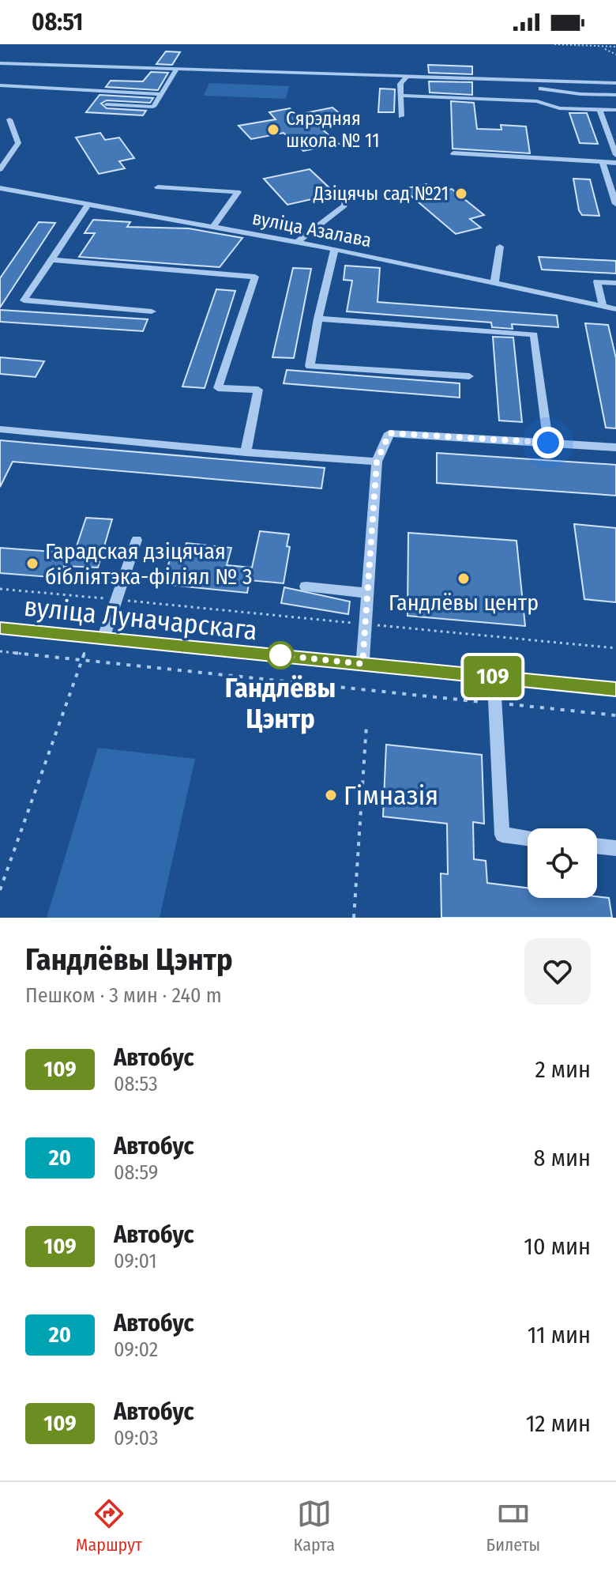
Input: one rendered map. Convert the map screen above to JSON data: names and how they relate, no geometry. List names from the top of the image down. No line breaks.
{"streets":{"street":["вуліца Азалава","вуліца Луначарскага"]},"places":["Сярэдняя школа № 11","Дзіцячы сад №21","Гарадская дзіцячая бібліятэка-філіял № 3","Гандлёвы центр","Гандлёвы Цэнтр","Гімназія"],"lines":["bus line 109"],"page":{"status":"08:51","on_map":"109","heading":["Гандлёвы Цэнтр","Пешком · 3 мин · 240 m"],"list":[{"mark":"109","name":"Автобус","note":"08:53","value":"2 мин"},{"mark":"20","name":"Автобус","note":"08:59","value":"8 мин"},{"mark":"109","name":"Автобус","note":"09:01","value":"10 мин"},{"mark":"20","name":"Автобус","note":"09:02","value":"11 мин"},{"mark":"109","name":"Автобус","note":"09:03","value":"12 мин"}],"tabs":["Маршрут","Карта","Билеты"]}}
